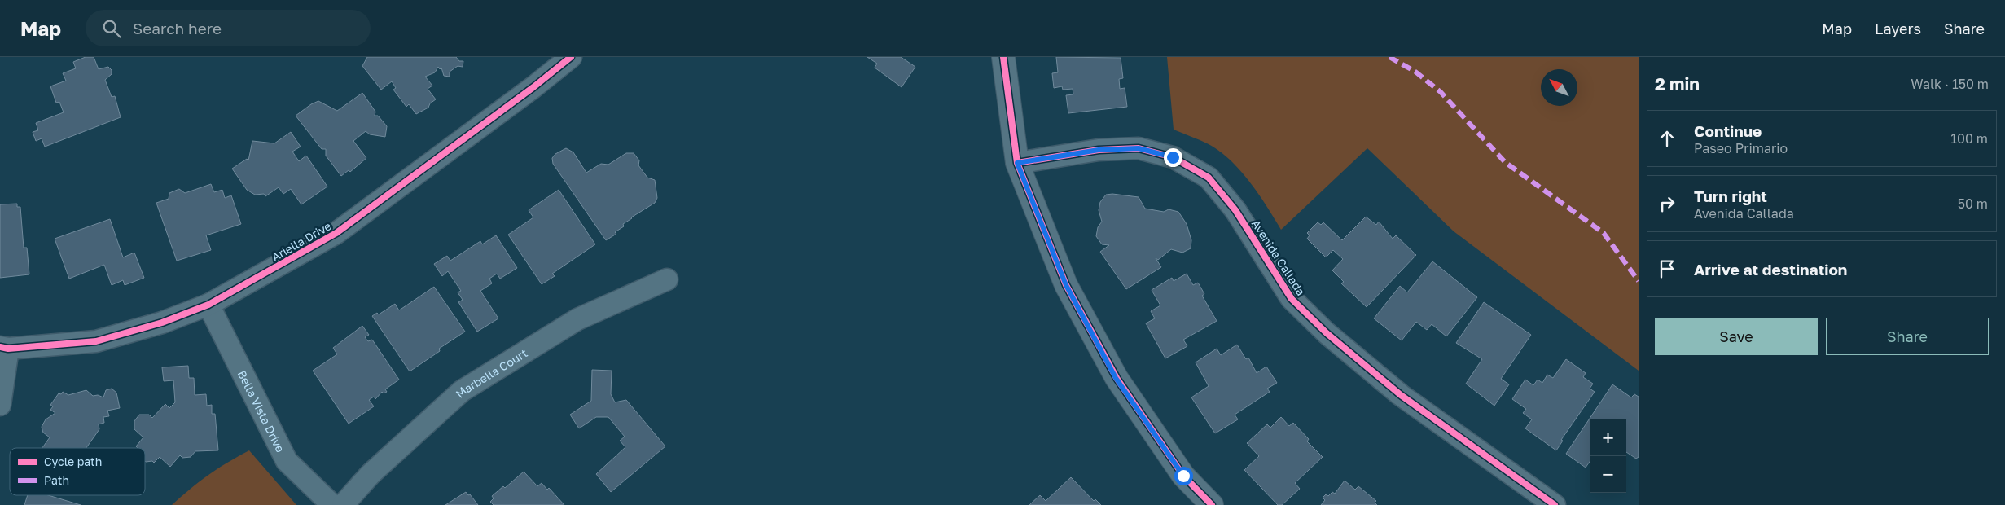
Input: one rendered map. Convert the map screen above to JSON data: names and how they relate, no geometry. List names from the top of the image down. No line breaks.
{"streets":{"street":["Ariella Drive","Avenida Callada","Marbella Court","Bella Vista Drive"]},"crossings":[["Ariella Drive","Bella Vista Drive"]],"legend":["Cycle path","Path"],"north":"top left","page":{"header":"Map","search":"Search here","nav":["Map","Layers","Share"],"heading":["2 min","Walk · 150 m"],"list":[["Continue","Paseo Primario","100 m"],["Turn right","Avenida Callada","50 m"],"Arrive at destination"],"buttons":["Save","Share"],"map_buttons":["+","−"]}}
